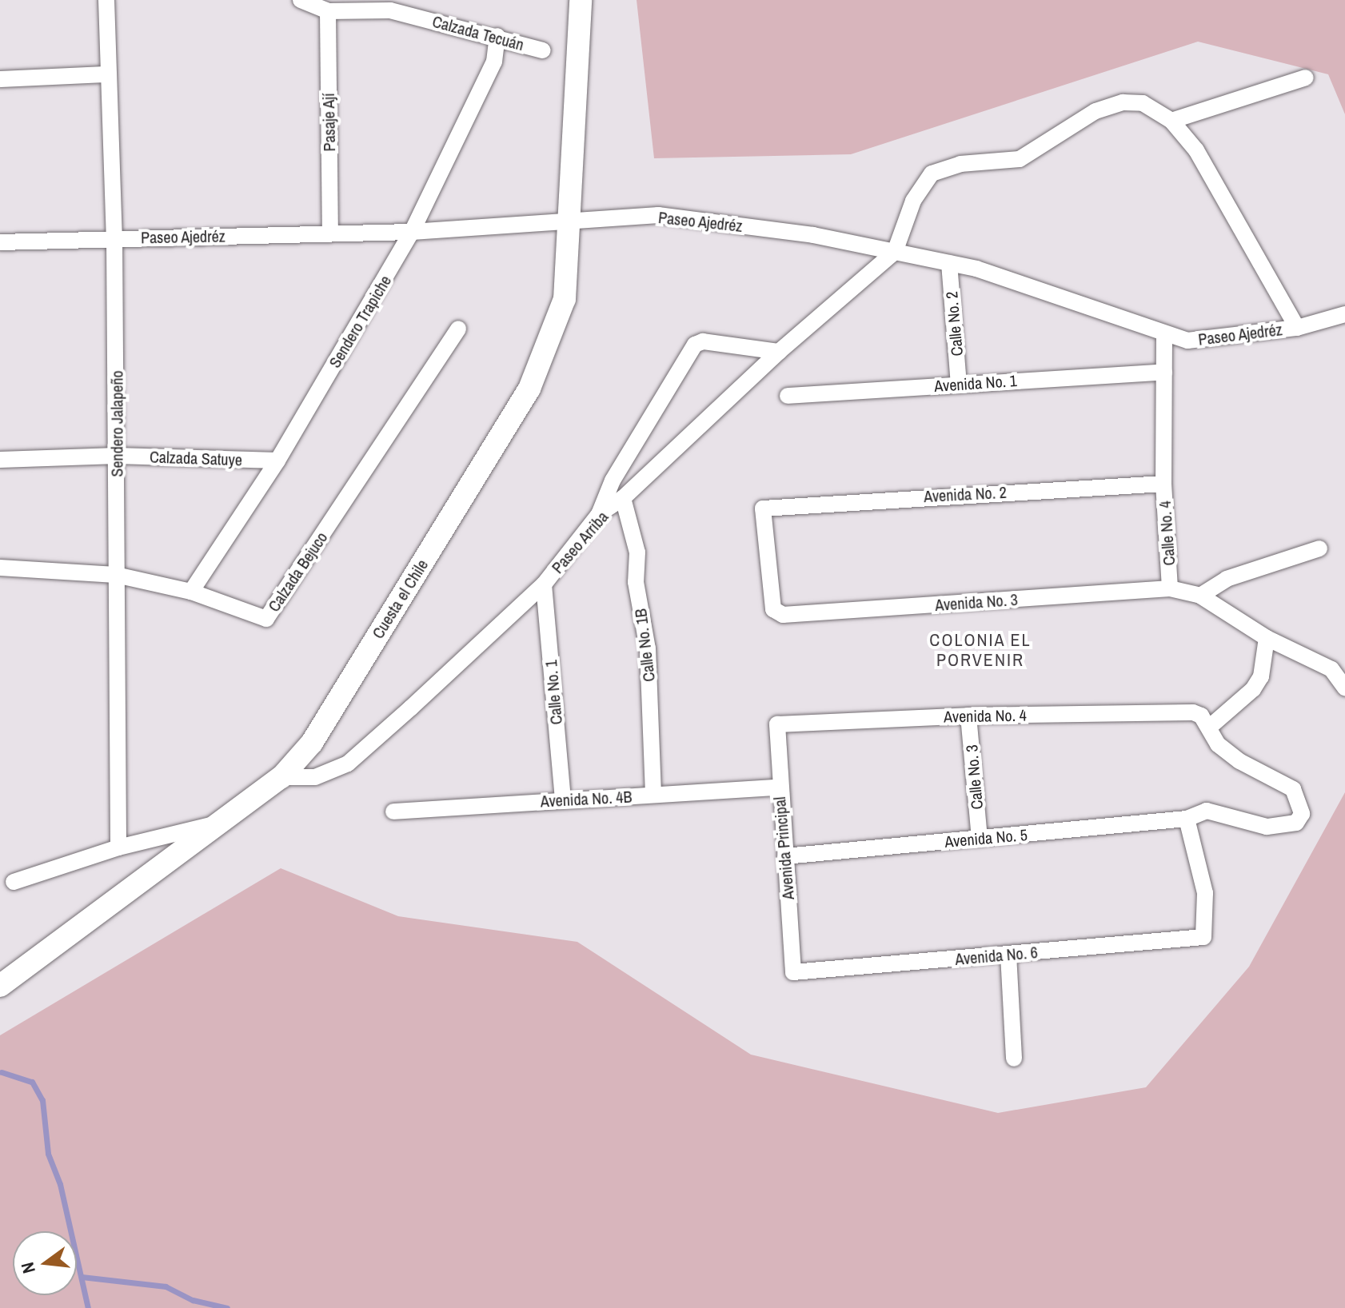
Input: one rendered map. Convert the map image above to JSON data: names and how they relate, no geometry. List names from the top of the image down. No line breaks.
{"streets":{"main road":["Cuesta el Chile"],"street":["Calzada Tecuán","Pasaje Ají","Paseo Ajedréz","Sendero Trapiche","Calle No. 2","Avenida No. 1","Sendero Jalapeño","Calzada Satuye","Avenida No. 2","Calle No. 4","Paseo Arriba","Calzada Bejuco","Avenida No. 3","Calle No. 1B","Calle No. 1","Avenida No. 4","Calle No. 3","Avenida No. 4B","Avenida No. 5","Avenida Principal","Avenida No. 6"]},"crossings":[["Calzada Tecuán","Pasaje Ají"],["Calzada Tecuán","Sendero Trapiche"],["Pasaje Ají","Paseo Ajedréz"],["Paseo Ajedréz","Sendero Trapiche"],["Paseo Ajedréz","Calle No. 2"],["Paseo Ajedréz","Sendero Jalapeño"],["Paseo Ajedréz","Calle No. 4"],["Paseo Ajedréz","Paseo Arriba"],["Paseo Ajedréz","Cuesta el Chile"],["Sendero Trapiche","Calzada Satuye"],["Sendero Trapiche","Calzada Bejuco"],["Calle No. 2","Avenida No. 1"],["Avenida No. 1","Calle No. 4"],["Sendero Jalapeño","Calzada Satuye"],["Sendero Jalapeño","Calzada Bejuco"],["Avenida No. 2","Calle No. 4"],["Avenida No. 2","Avenida No. 3"],["Calle No. 4","Avenida No. 3"],["Paseo Arriba","Cuesta el Chile"],["Paseo Arriba","Calle No. 1B"],["Paseo Arriba","Calle No. 1"],["Calle No. 1B","Avenida No. 4B"],["Calle No. 1","Avenida No. 4B"],["Avenida No. 4","Calle No. 3"],["Avenida No. 4","Avenida Principal"],["Calle No. 3","Avenida No. 5"],["Avenida No. 4B","Avenida Principal"],["Avenida No. 5","Avenida Principal"],["Avenida No. 5","Avenida No. 6"],["Avenida Principal","Avenida No. 6"]],"districts":["COLONIA EL PORVENIR"],"north":"left"}
